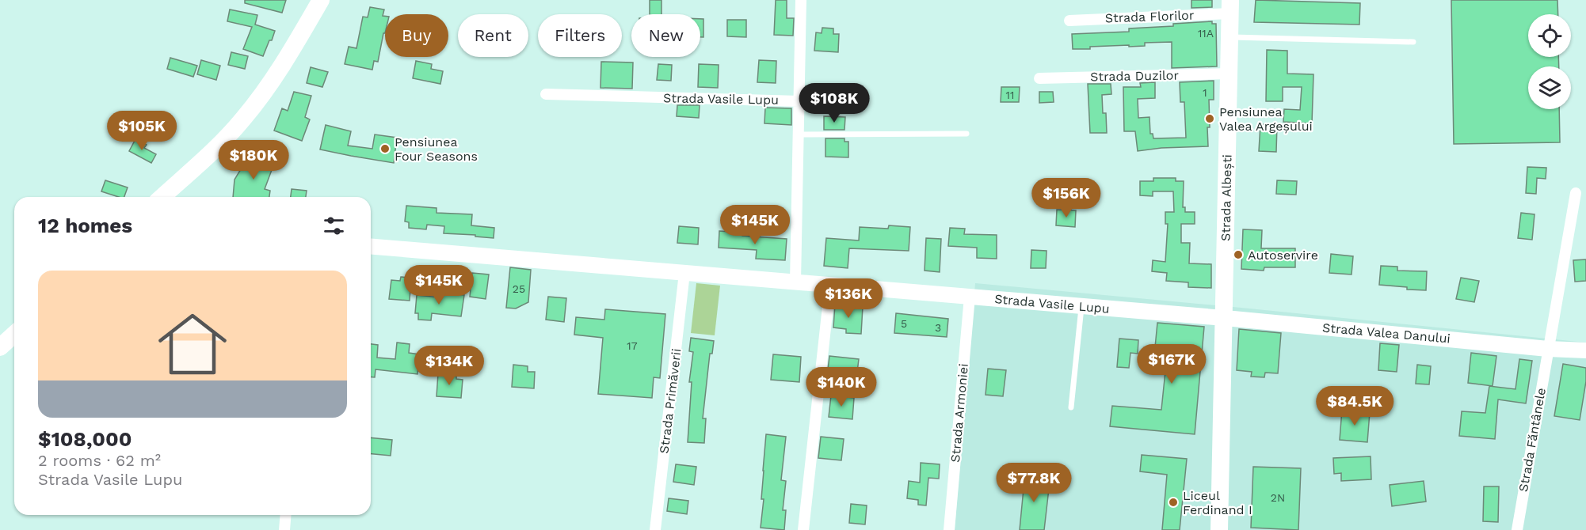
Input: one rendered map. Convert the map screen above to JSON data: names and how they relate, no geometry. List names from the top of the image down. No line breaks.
{"streets":{"main road":["Strada Vasile Lupu","Strada Albești","Strada Valea Danului"],"street":["Strada Florilor","Strada Duzilor","Strada Primăverii","Strada Armoniei","Strada Făntânele"]},"crossings":[["Strada Florilor","Strada Albești"],["Strada Duzilor","Strada Albești"],["Strada Vasile Lupu","Strada Albești"],["Strada Vasile Lupu","Strada Valea Danului"],["Strada Vasile Lupu","Strada Primăverii"],["Strada Vasile Lupu","Strada Armoniei"],["Strada Albești","Strada Valea Danului"],["Strada Valea Danului","Strada Făntânele"]],"places":["Pensiunea Valea Argeșului","Pensiunea Four Seasons","Autoservire","Liceul Ferdinand I"],"house_numbers":["11A","1","11","25","5","3","17","2N"],"page":{"chip":["Buy","Rent","Filters","New"],"price":["$108K","$105K","$180K","$156K","$145K","$145K","$136K","$167K","$134K","$140K","$84.5K","$77.8K"],"heading":"12 homes","list":[{"name":"$108,000","note":"2 rooms · 62 m² · Strada Vasile Lupu"}]}}
